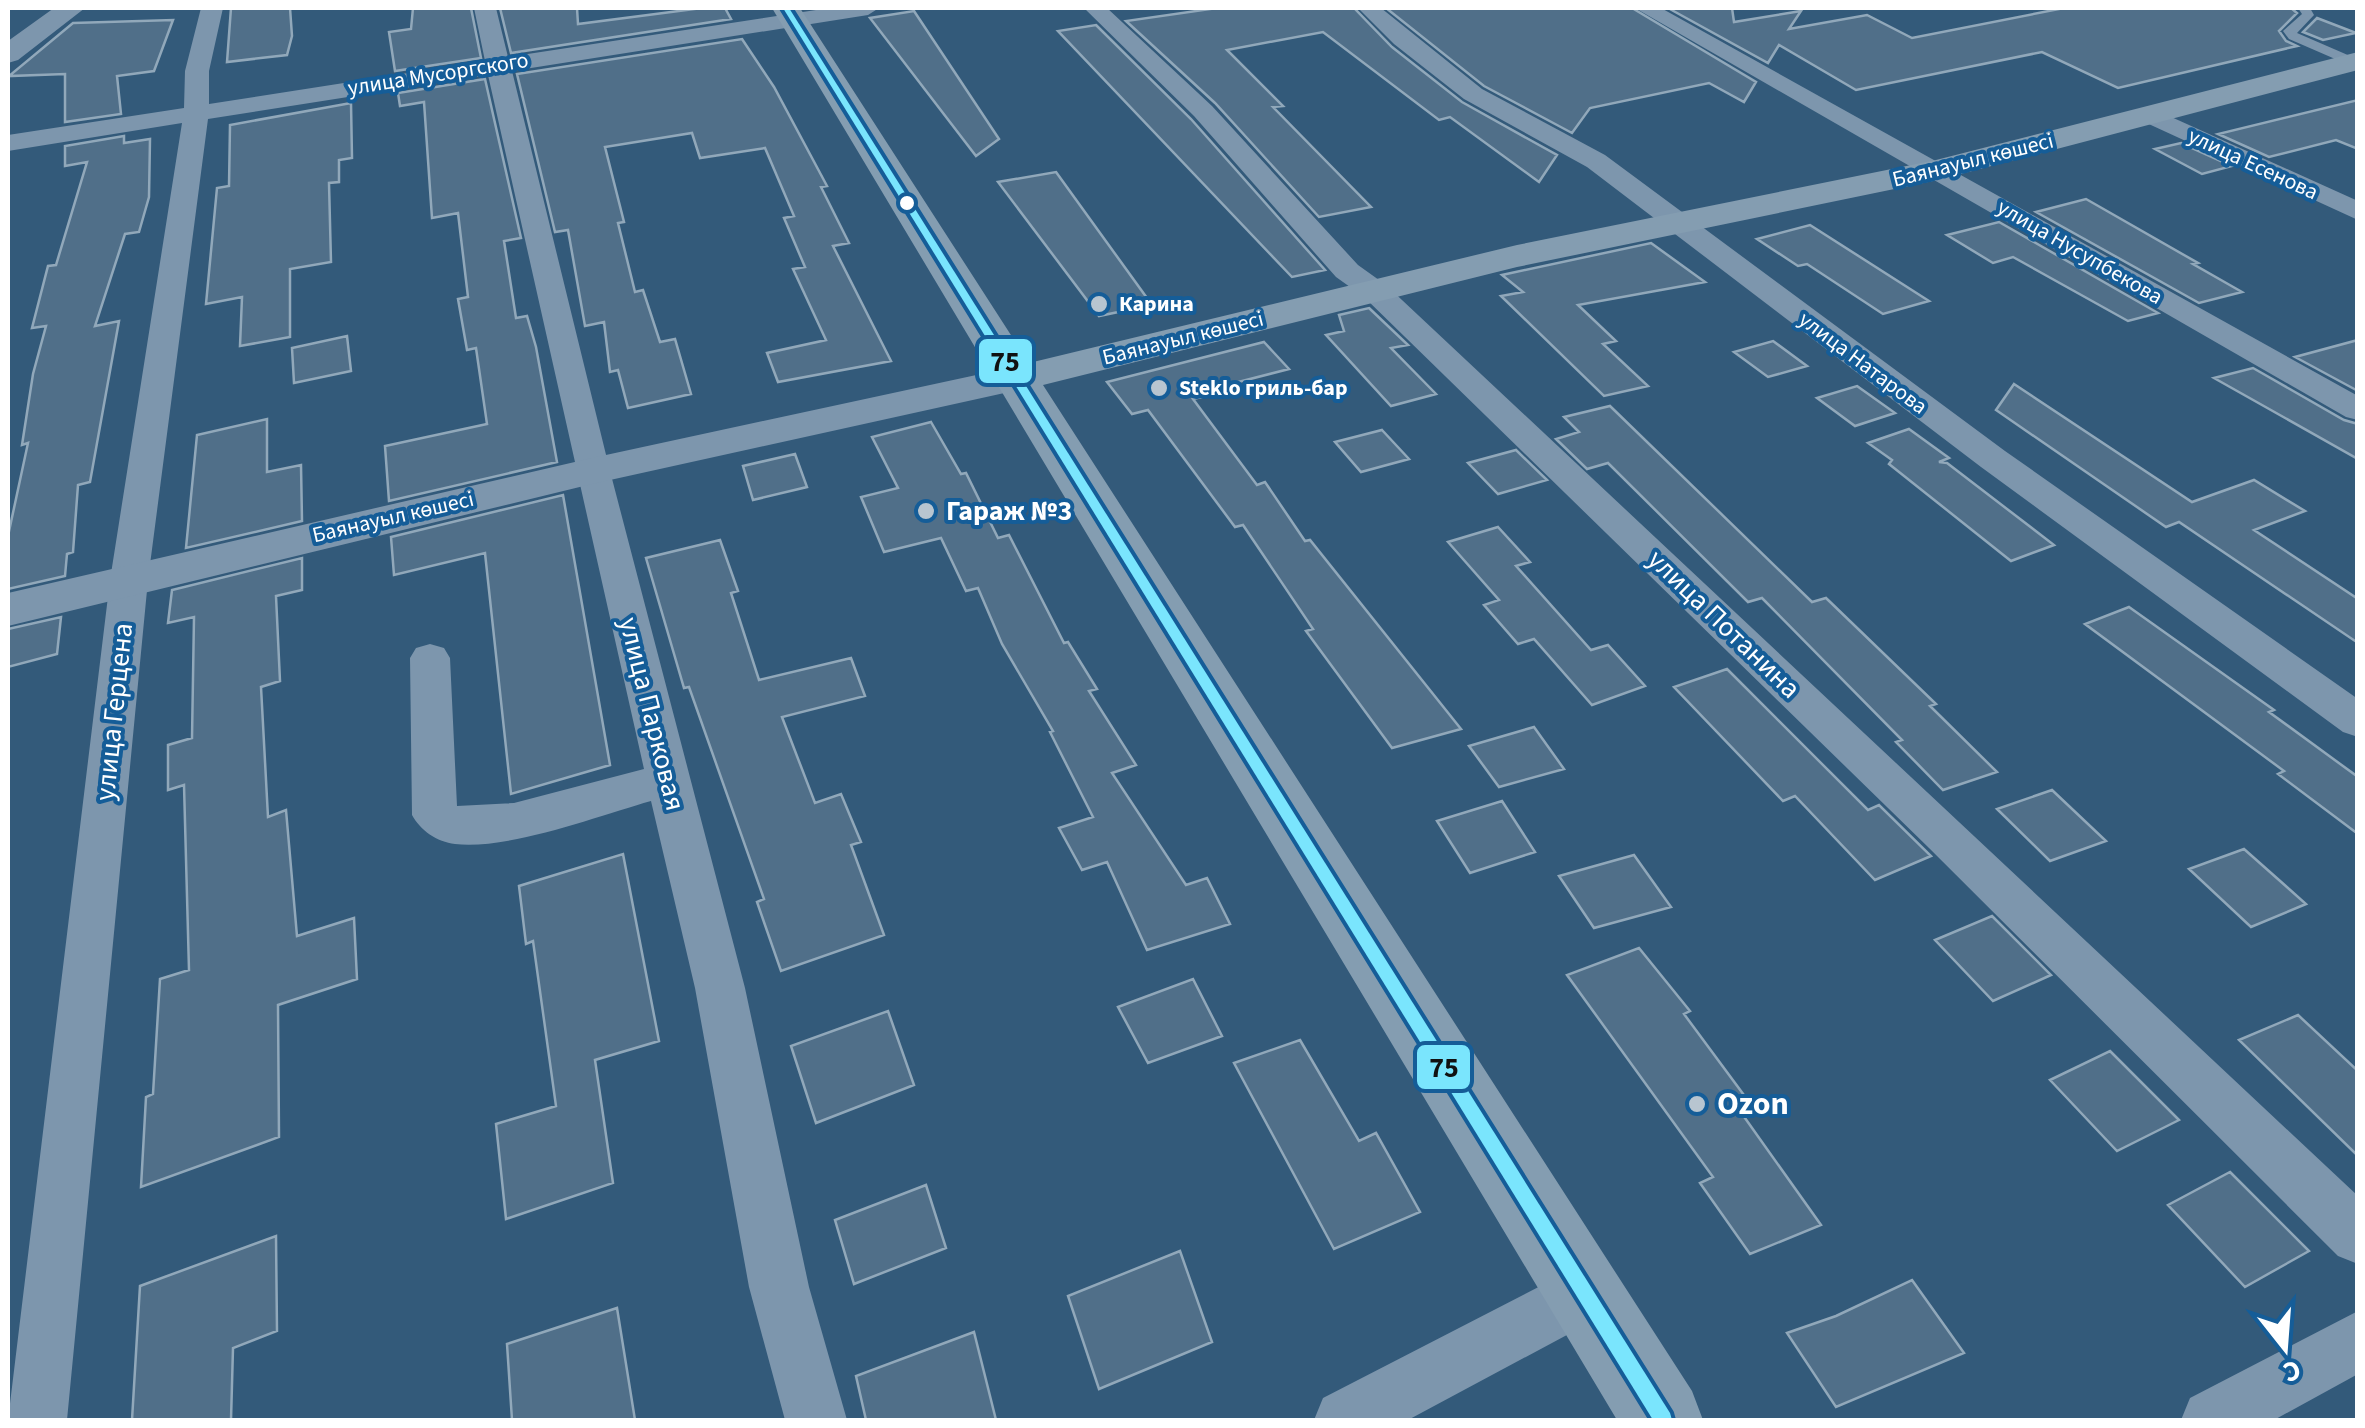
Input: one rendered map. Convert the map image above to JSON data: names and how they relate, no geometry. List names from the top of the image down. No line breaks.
{"streets":{"main road":["Баянауыл көшесі"],"street":["улица Мусоргского","улица Есенова","улица Нусупбекова","улица Натарова","улица Потанина","улица Герцена","улица Парковая"]},"crossings":[["улица Мусоргского","улица Герцена"],["улица Мусоргского","улица Парковая"],["Баянауыл көшесі","улица Есенова"],["Баянауыл көшесі","улица Нусупбекова"],["Баянауыл көшесі","улица Натарова"],["Баянауыл көшесі","улица Потанина"],["Баянауыл көшесі","улица Герцена"],["Баянауыл көшесі","улица Парковая"]],"places":["Карина","Steklo гриль-бар","Гараж №3","Ozon"],"lines":["transit line 75"],"north":"bottom"}
